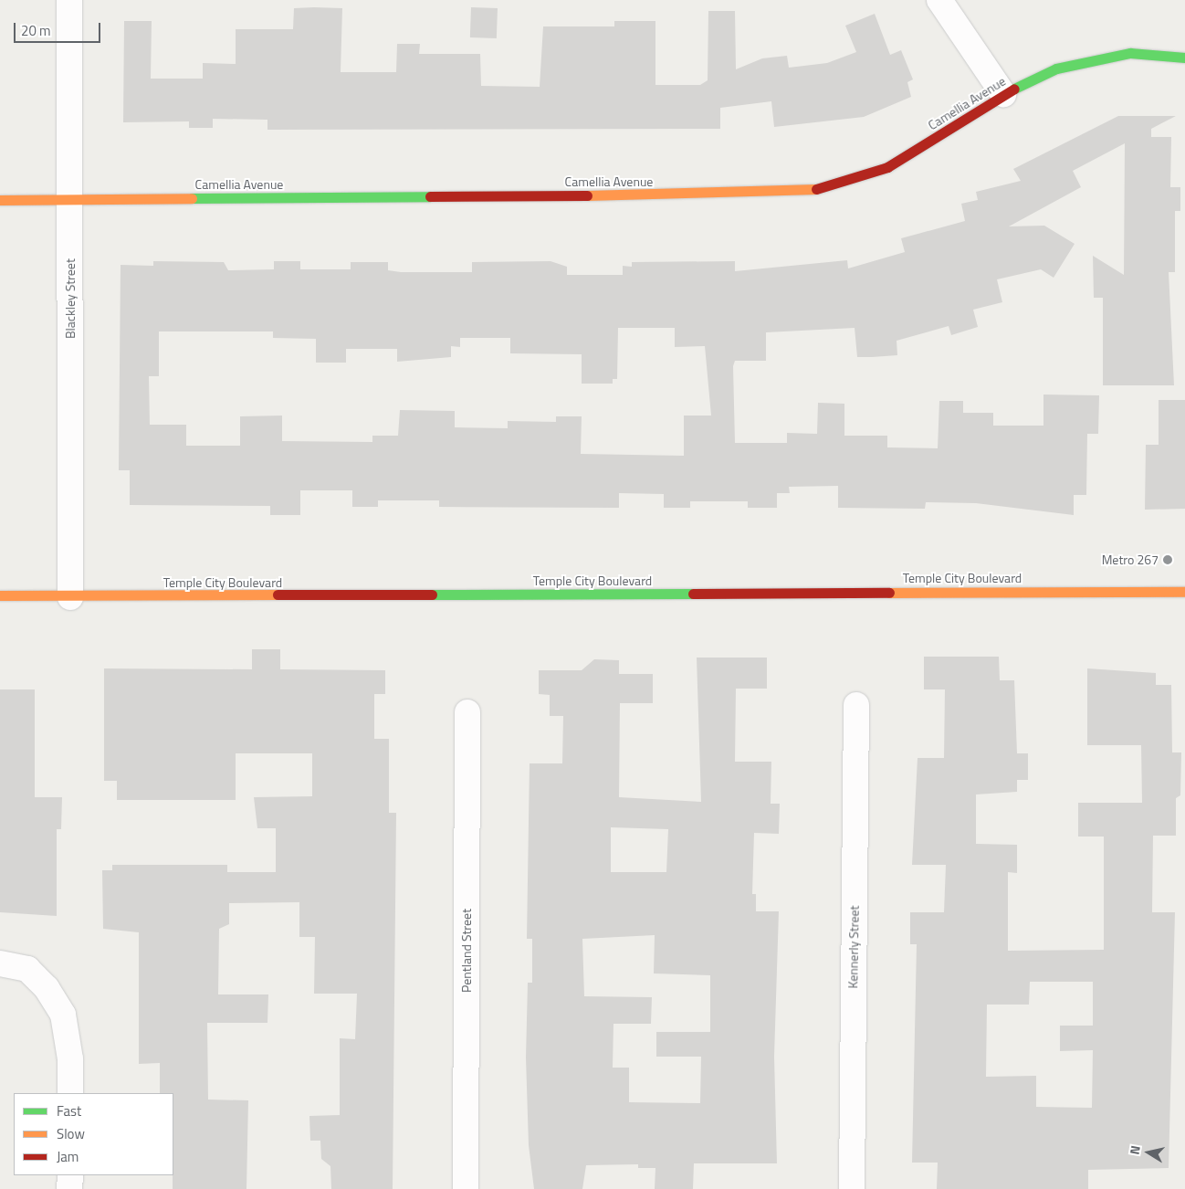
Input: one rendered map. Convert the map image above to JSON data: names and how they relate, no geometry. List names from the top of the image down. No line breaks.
{"streets":{"street":["Camellia Avenue","Blackley Street","Temple City Boulevard","Kennerly Street","Pentland Street"]},"crossings":[["Camellia Avenue","Blackley Street"],["Blackley Street","Temple City Boulevard"]],"places":["Metro 267"],"legend":["Fast","Slow","Jam"],"scale_bar":"20 m","north":"left"}
